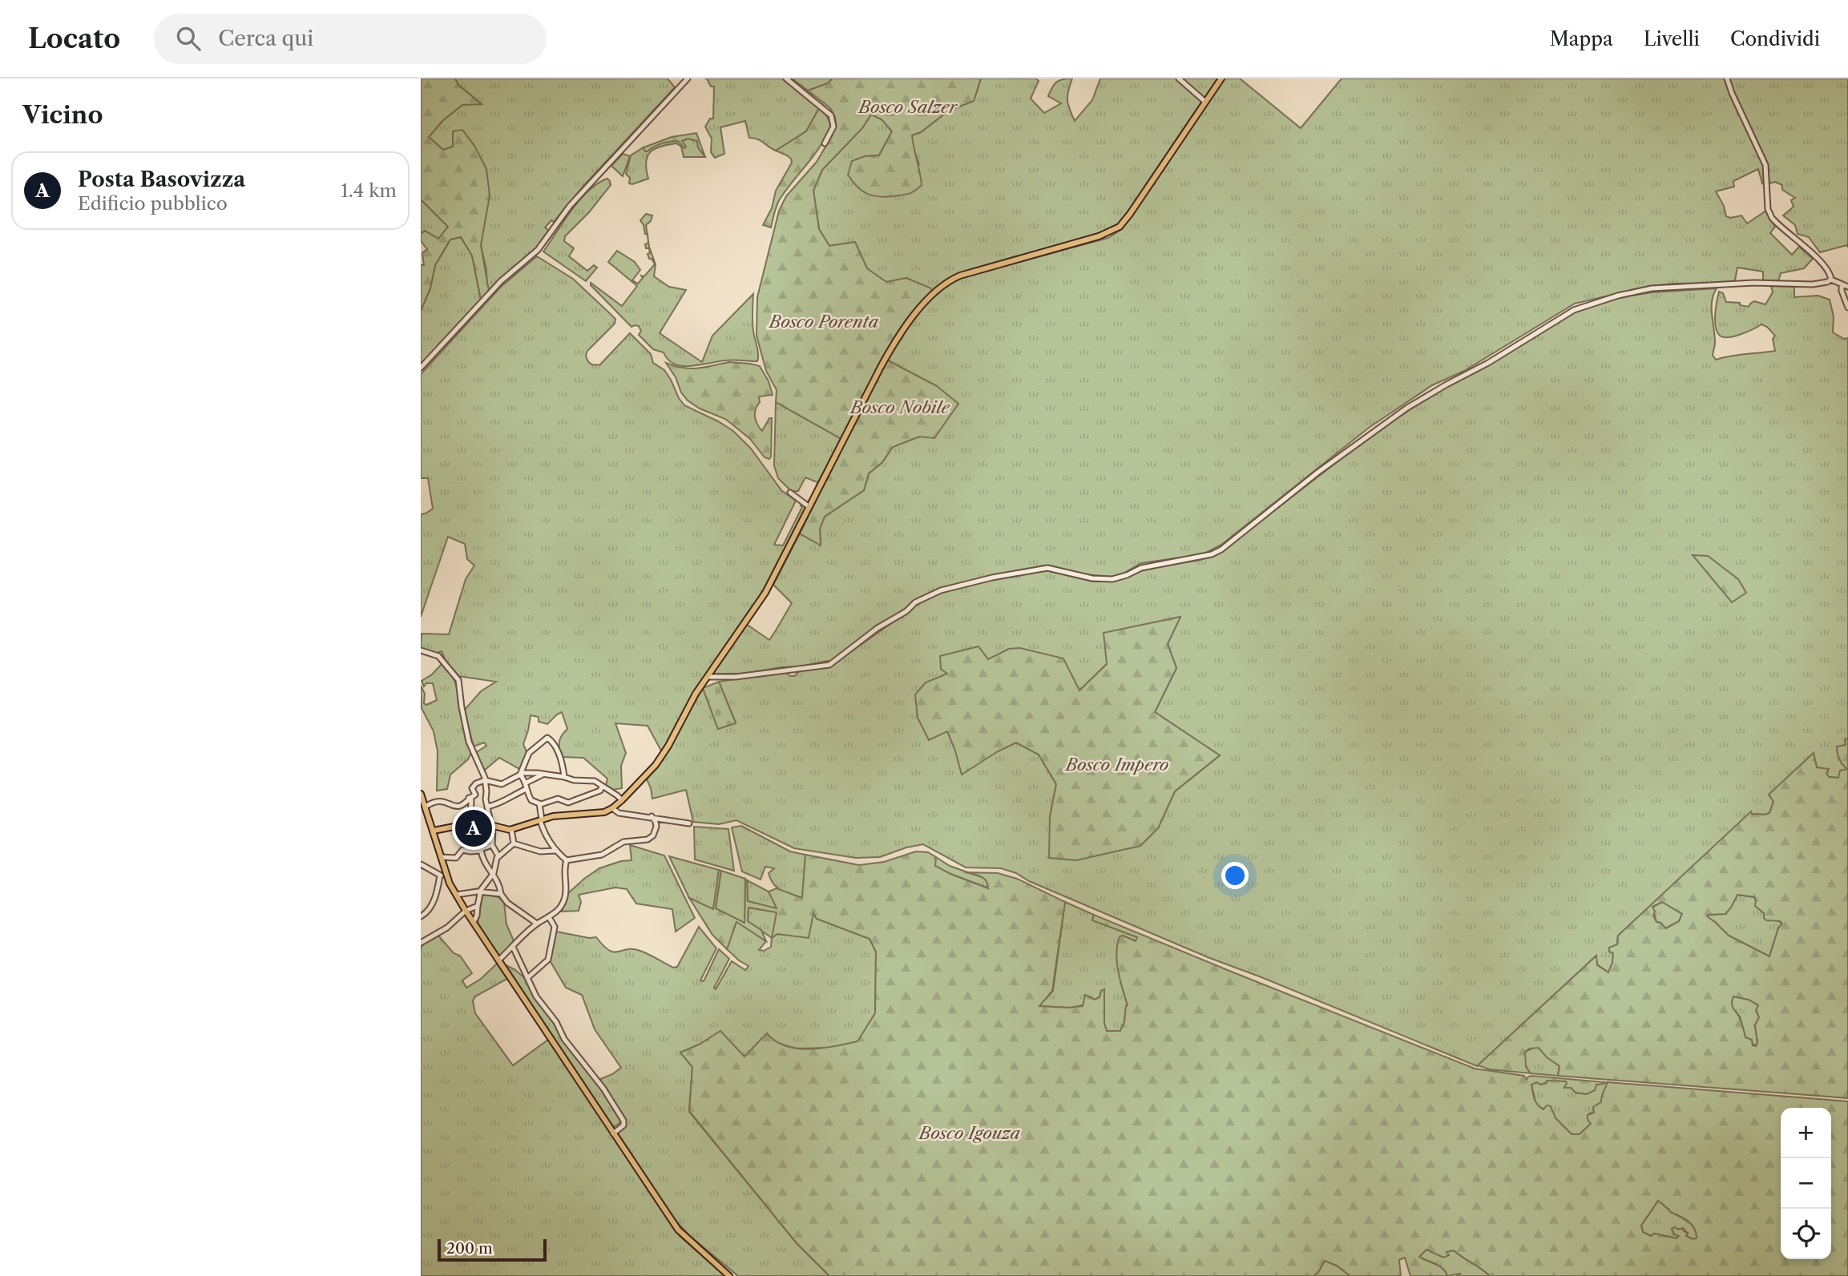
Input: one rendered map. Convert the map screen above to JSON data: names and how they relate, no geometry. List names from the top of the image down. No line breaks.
{"parks":["Bosco Salzer","Bosco Porenta","Bosco Nobile","Bosco Impero","Bosco Igouza"],"scale_bar":"200 m","page":{"header":"Locato","search":"Cerca qui","nav":["Mappa","Livelli","Condividi"],"heading":"Vicino","list":[{"mark":"A","name":"Posta Basovizza","note":"Edificio pubblico","value":"1.4 km"}],"pins":"A","map_buttons":["+","−"],"scale":"200 m"}}
